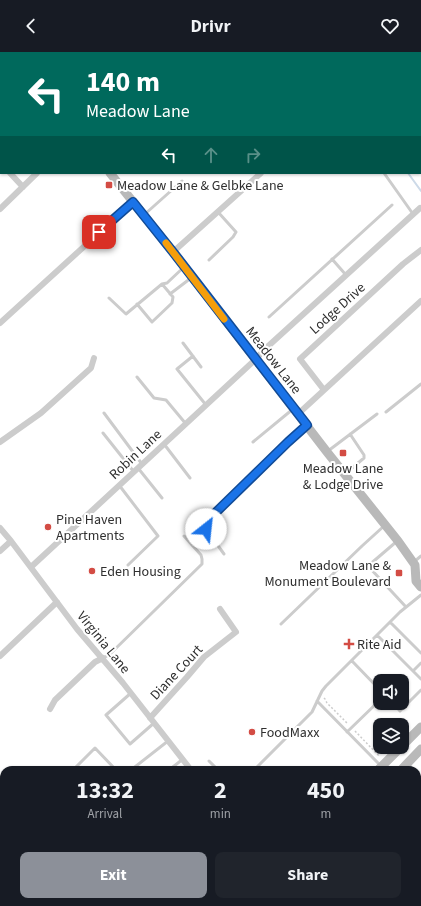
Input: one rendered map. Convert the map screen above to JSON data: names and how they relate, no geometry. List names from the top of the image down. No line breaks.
{"streets":{"street":["Lodge Drive","Meadow Lane","Robin Lane","Virginia Lane","Diane Court"]},"crossings":[["Meadow Lane","Robin Lane"],["Robin Lane","Virginia Lane"],["Virginia Lane","Diane Court"]],"places":{"transit":["Meadow Lane & Gelbke Lane","Meadow Lane & Lodge Drive","Meadow Lane & Monument Boulevard"],"other":["Pine Haven Apartments","Eden Housing","FoodMaxx"],"health":["Rite Aid"]},"page":{"header":"Drivr","turn":["140 m","Meadow Lane"],"eta":["13:32","Arrival","2","min","450","m"],"buttons":["Exit","Share"]}}
